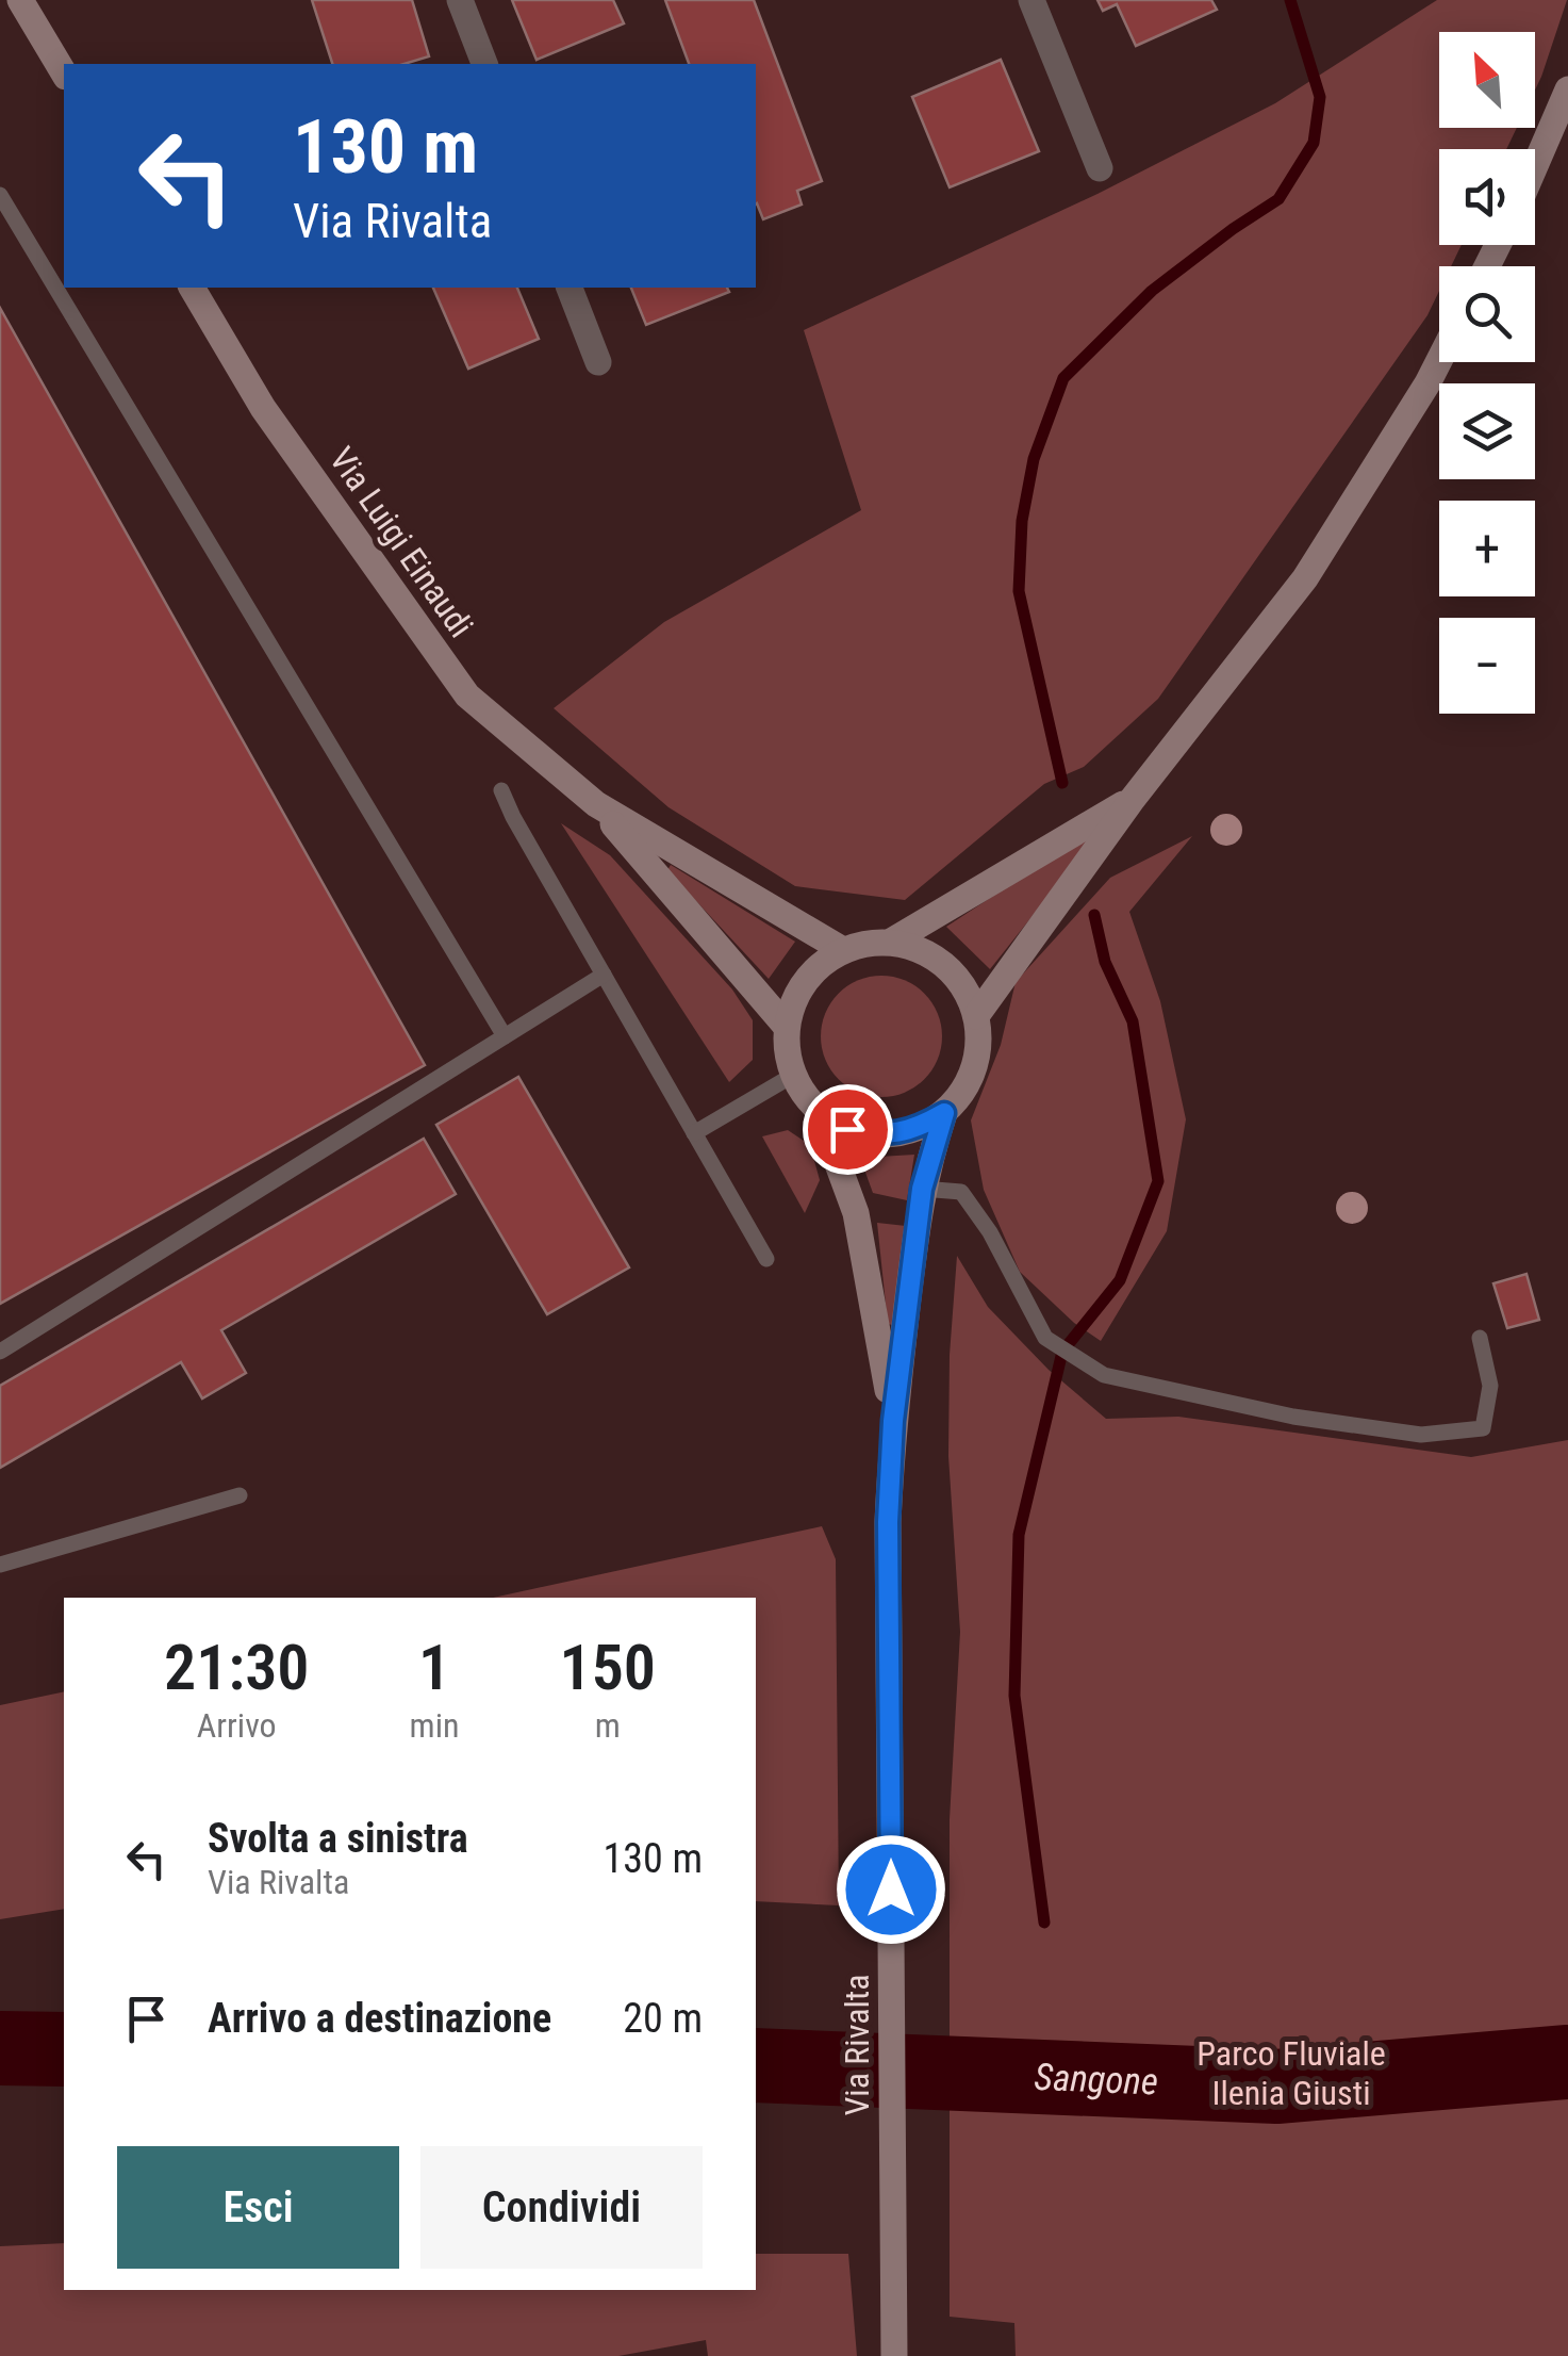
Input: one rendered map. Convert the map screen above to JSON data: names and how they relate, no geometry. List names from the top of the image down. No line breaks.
{"streets":{"main road":["Via Luigi Einaudi","Via Rivalta"]},"crossings":[["Via Luigi Einaudi","Via Rivalta"]],"water":["Sangone"],"parks":["Parco Fluviale Ilenia Giusti"],"north":"top left","page":{"map_buttons":["+","−"],"turn":["130 m","Via Rivalta"],"eta":["21:30","Arrivo","1","min","150","m"],"list":[{"name":"Svolta a sinistra","note":"Via Rivalta","value":"130 m"},{"name":"Arrivo a destinazione","value":"20 m"}],"buttons":["Esci","Condividi"]}}
